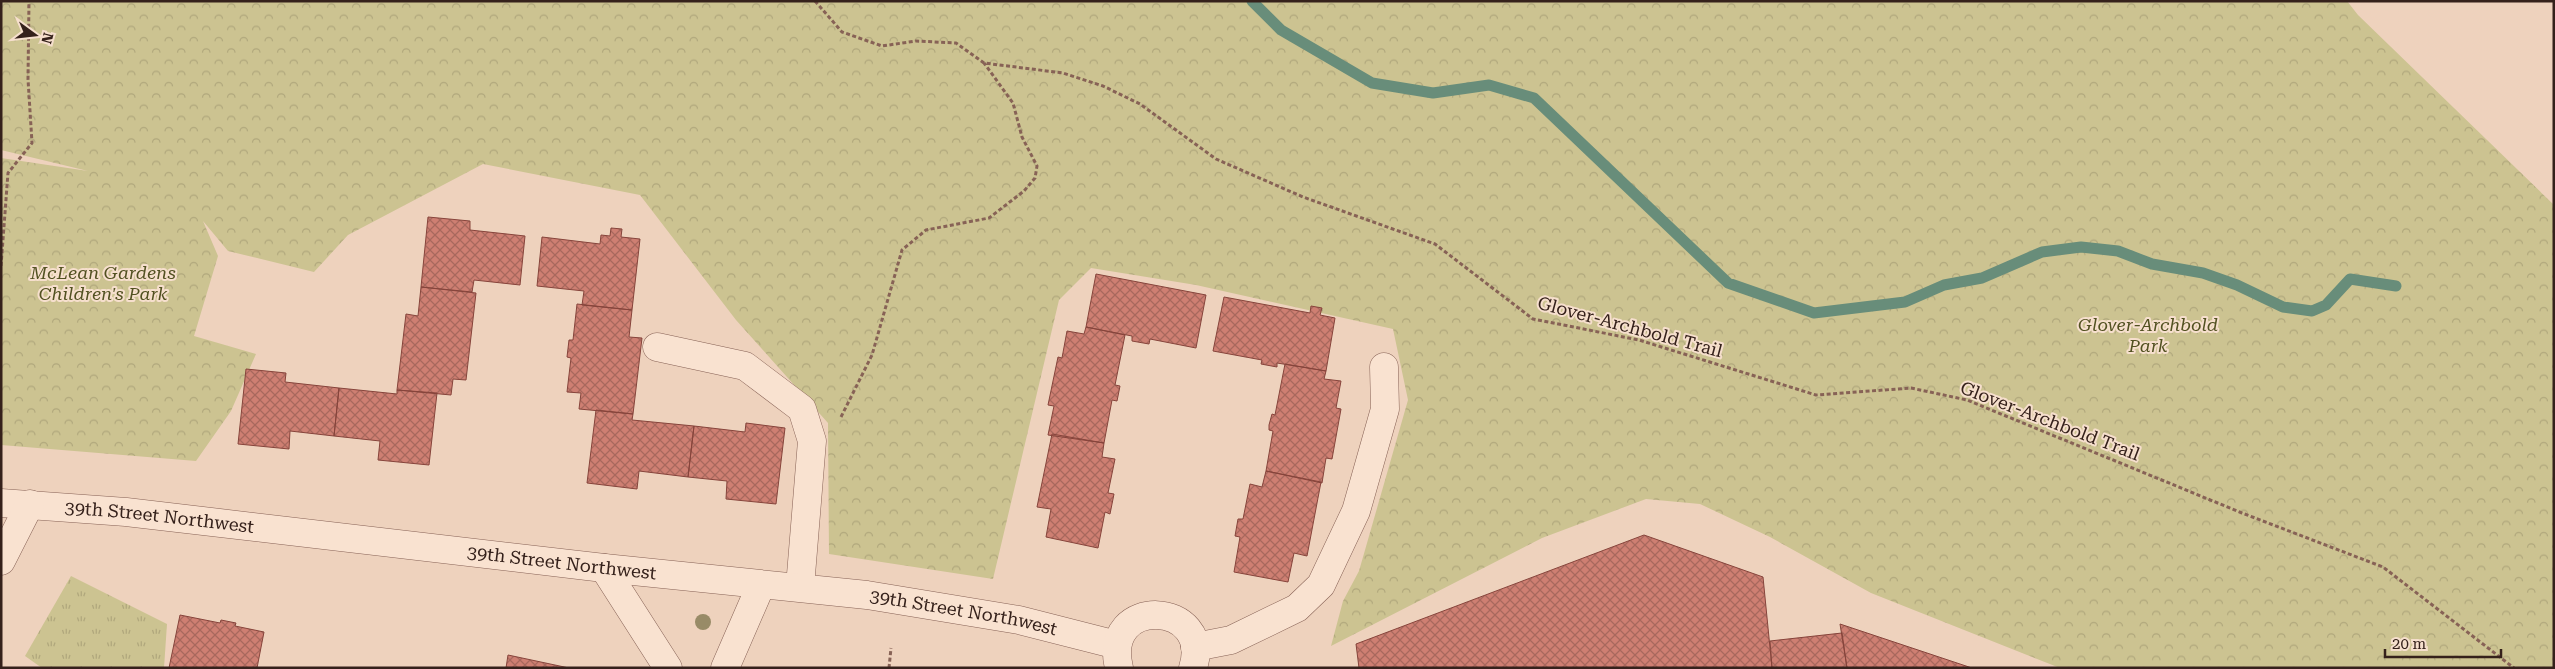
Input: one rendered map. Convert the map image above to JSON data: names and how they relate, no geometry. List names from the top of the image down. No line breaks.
{"streets":{"street":["39th Street Northwest"],"path":["Glover-Archbold Trail"]},"parks":["McLean Gardens Children's Park","Glover-Archbold Park"],"scale_bar":"20 m","north":"right"}
